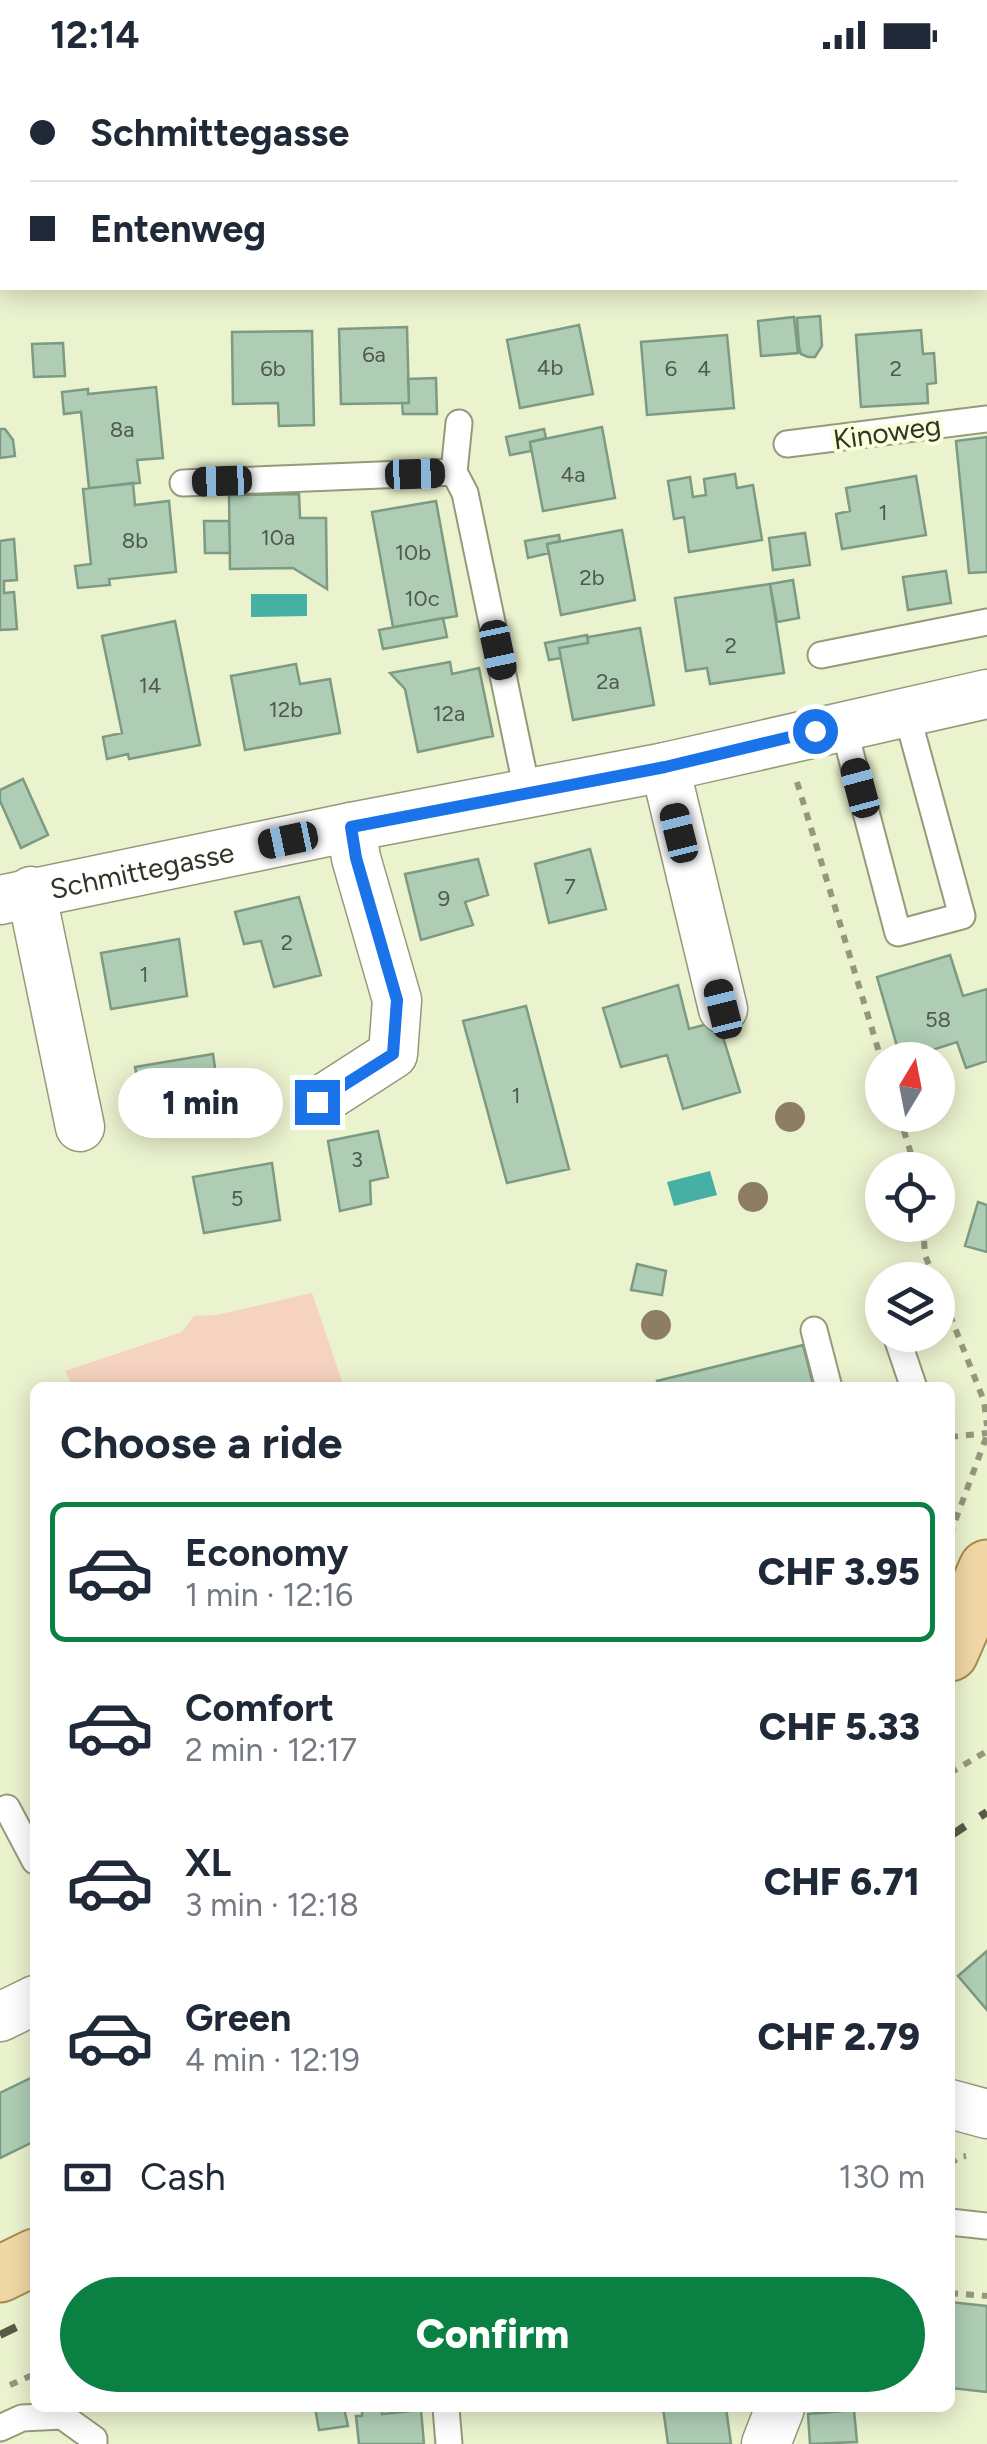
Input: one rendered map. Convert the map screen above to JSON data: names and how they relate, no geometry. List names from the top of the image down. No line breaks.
{"streets":{"street":["Schmittegasse"],"lane":["Kinoweg"]},"house_numbers":["6a","4b","6b","6","4","2","8a","4a","1","10a","8b","10b","2b","10c","2","2a","14","12b","12a","7","9","2","1","58","1","3","5"],"north":"top","page":{"status":"12:14","banner":["Schmittegasse","Entenweg"],"bubble":"1 min","heading":"Choose a ride","list":[{"name":"Economy","note":"1 min · 12:16","value":"CHF 3.95"},{"name":"Comfort","note":"2 min · 12:17","value":"CHF 5.33"},{"name":"XL","note":"3 min · 12:18","value":"CHF 6.71"},{"name":"Green","note":"4 min · 12:19","value":"CHF 2.79"}],"pay":["Cash","130 m"],"buttons":"Confirm"}}
